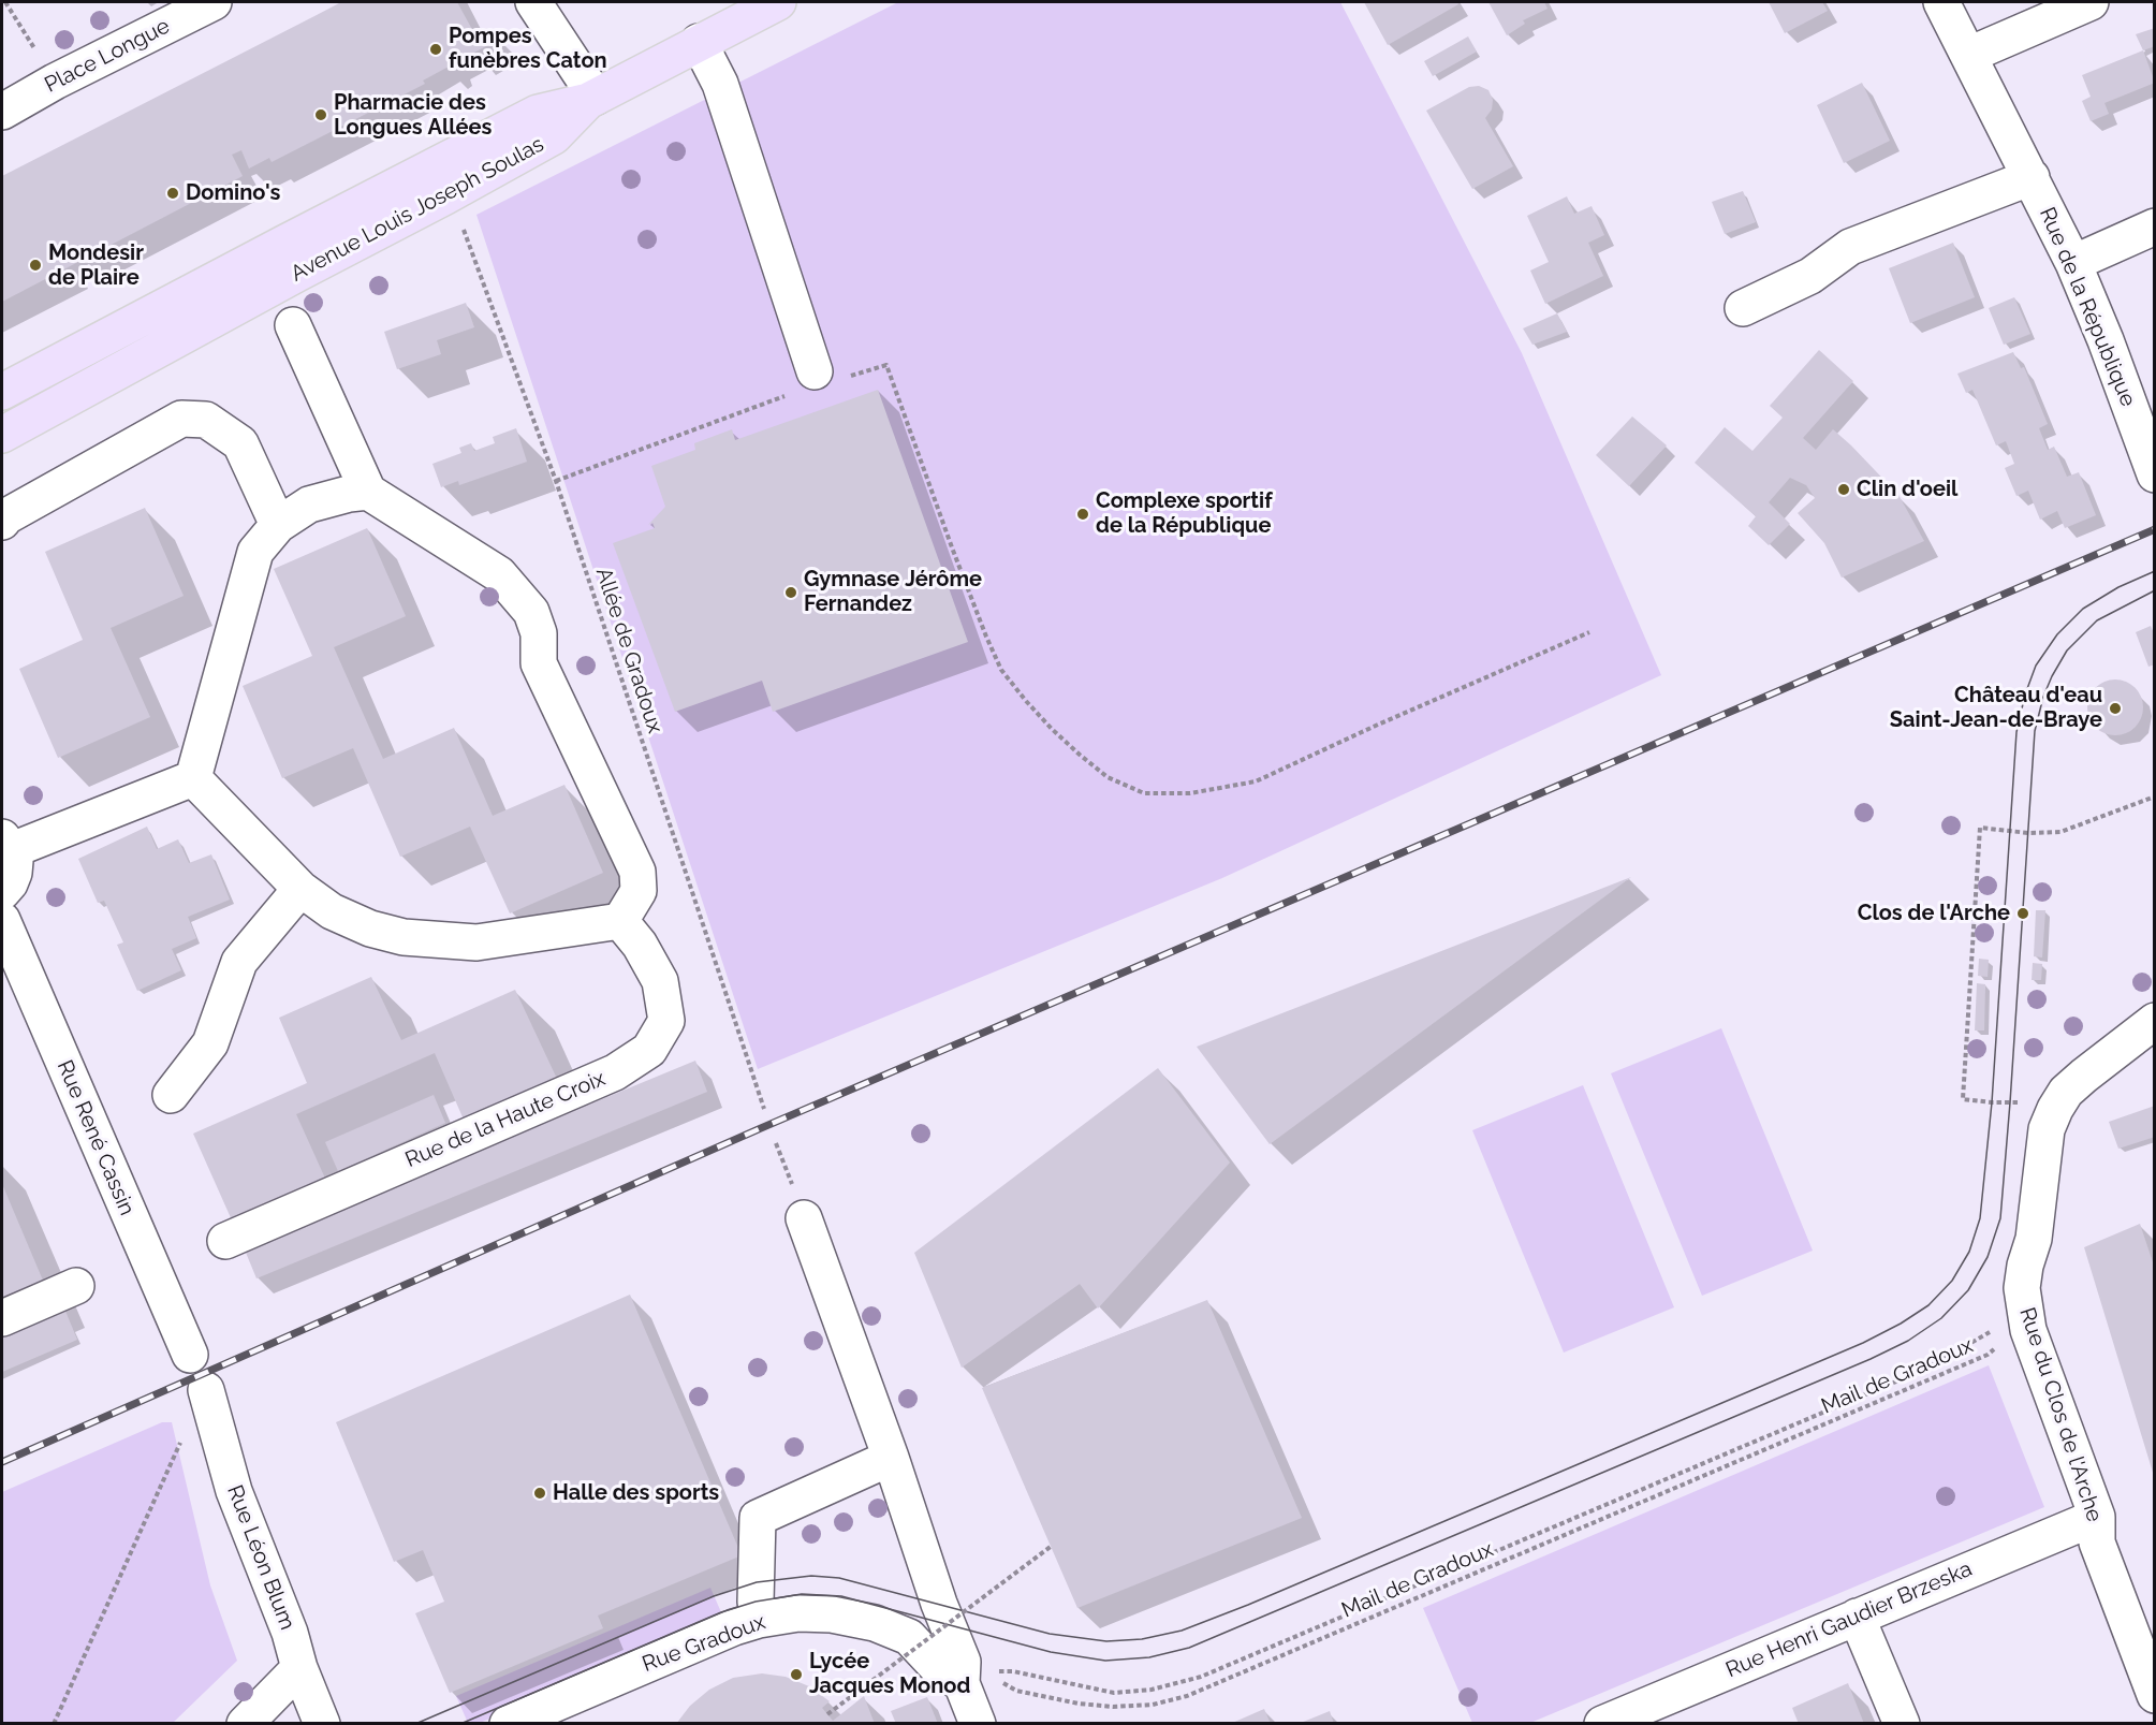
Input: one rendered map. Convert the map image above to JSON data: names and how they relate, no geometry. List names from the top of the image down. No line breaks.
{"streets":{"main road":["Avenue Louis Joseph Soulas"],"street":["Place Longue","Rue de la République","Rue de la Haute Croix","Rue René Cassin","Rue du Clos de l'Arche","Rue Léon Blum","Rue Henri Gaudier Brzeska","Rue Gradoux"],"path":["Allée de Gradoux","Mail de Gradoux"]},"crossings":[["Mail de Gradoux","Rue du Clos de l'Arche"],["Mail de Gradoux","Rue Gradoux"],["Rue du Clos de l'Arche","Rue Henri Gaudier Brzeska"]],"places":["Pompes funèbres Caton","Pharmacie des Longues Allées","Domino's","Mondesir de Plaire","Clin d'oeil","Complexe sportif de la République","Gymnase Jérôme Fernandez","Château d'eau Saint-Jean-de-Braye","Clos de l'Arche","Halle des sports","Lycée Jacques Monod"]}
